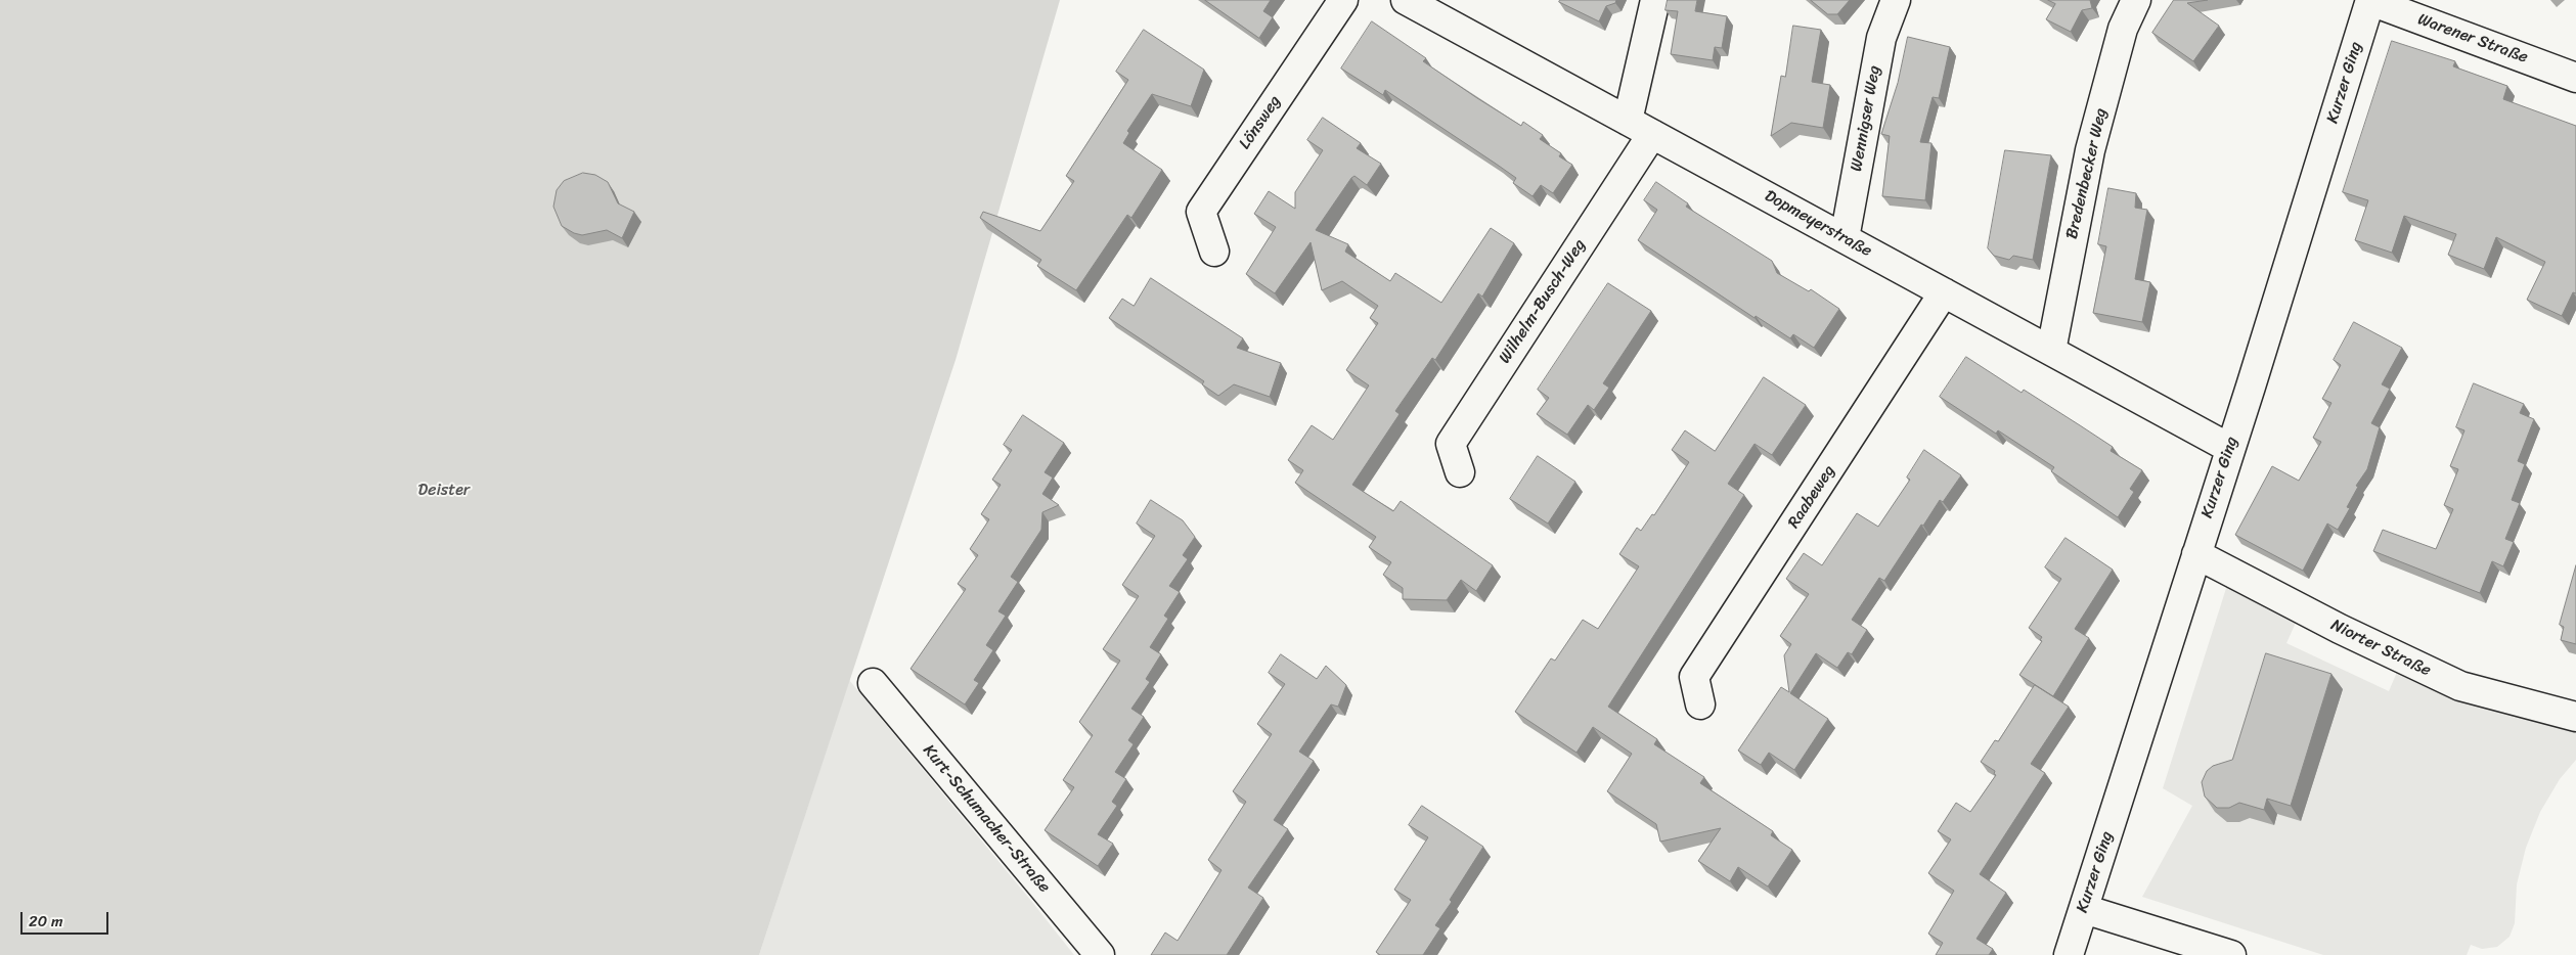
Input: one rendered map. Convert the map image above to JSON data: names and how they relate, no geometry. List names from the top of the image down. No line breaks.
{"streets":{"street":["Warener Straße","Kurzer Ging","Wennigser Weg","Lönsweg","Bredenbecker Weg","Dopmeyerstraße","Wilhelm-Busch-Weg","Raabeweg","Niorter Straße","Kurt-Schumacher-Straße"]},"crossings":[["Warener Straße","Kurzer Ging"],["Kurzer Ging","Dopmeyerstraße"],["Kurzer Ging","Niorter Straße"],["Wennigser Weg","Dopmeyerstraße"],["Bredenbecker Weg","Dopmeyerstraße"],["Dopmeyerstraße","Wilhelm-Busch-Weg"],["Dopmeyerstraße","Raabeweg"]],"parks":["Deister"],"scale_bar":"20 m"}
